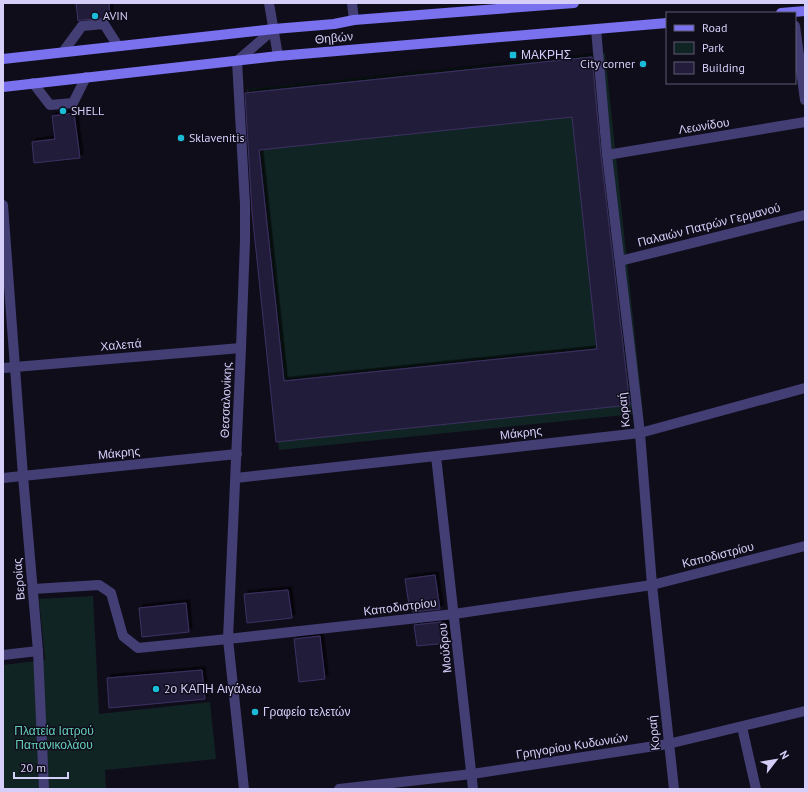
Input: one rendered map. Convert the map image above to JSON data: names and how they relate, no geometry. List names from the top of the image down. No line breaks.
{"streets":{"main road":["Θηβών"],"street":["Λεωνίδου","Παλαιών Πατρών Γερμανού","Χαλεπά","Θεσσαλονίκης","Κοραή","Μάκρης","Καποδιστρίου","Βεροίας","Μούδρου","Γρηγορίου Κυδωνιών"]},"crossings":[["Θηβών","Θεσσαλονίκης"],["Θηβών","Κοραή"],["Λεωνίδου","Κοραή"],["Παλαιών Πατρών Γερμανού","Κοραή"],["Χαλεπά","Θεσσαλονίκης"],["Χαλεπά","Βεροίας"],["Θεσσαλονίκης","Μάκρης"],["Θεσσαλονίκης","Καποδιστρίου"],["Κοραή","Μάκρης"],["Κοραή","Καποδιστρίου"],["Κοραή","Γρηγορίου Κυδωνιών"],["Μάκρης","Βεροίας"],["Μάκρης","Μούδρου"],["Καποδιστρίου","Βεροίας"],["Καποδιστρίου","Μούδρου"],["Μούδρου","Γρηγορίου Κυδωνιών"]],"parks":["Πλατεία Ιατρού Παπανικολάου"],"places":{"other":["AVIN","City corner","SHELL","Sklavenitis","2ο ΚΑΠΗ Αιγάλεω","Γραφείο τελετών"],"transit":["ΜΑΚΡΗΣ"]},"legend":["Road","Park","Building"],"scale_bar":"20 m","north":"top right"}
